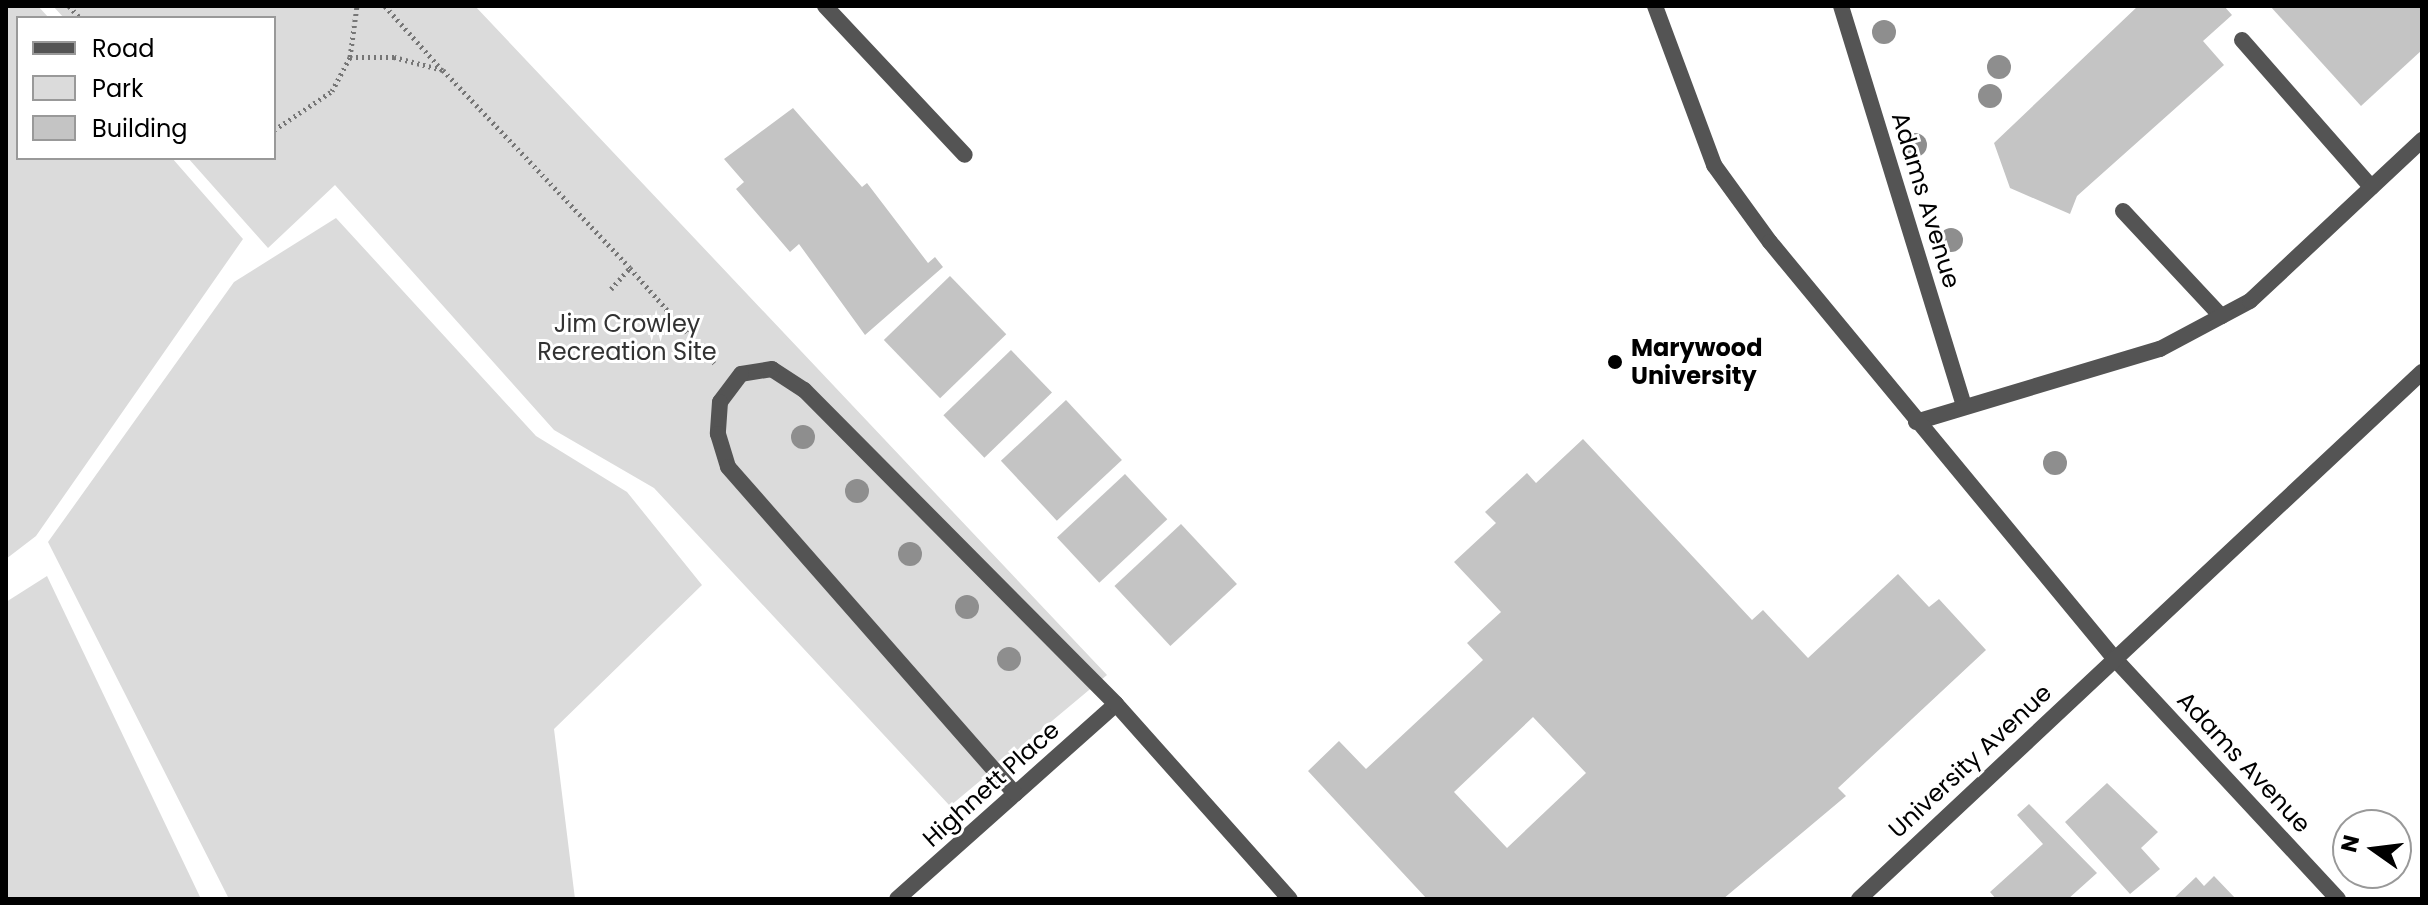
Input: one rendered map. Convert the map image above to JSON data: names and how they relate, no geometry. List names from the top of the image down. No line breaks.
{"streets":{"street":["Adams Avenue","University Avenue","Highnett Place"]},"crossings":[["Adams Avenue","University Avenue"]],"parks":["Jim Crowley Recreation Site"],"places":["Marywood University"],"legend":["Road","Park","Building"],"north":"left"}
